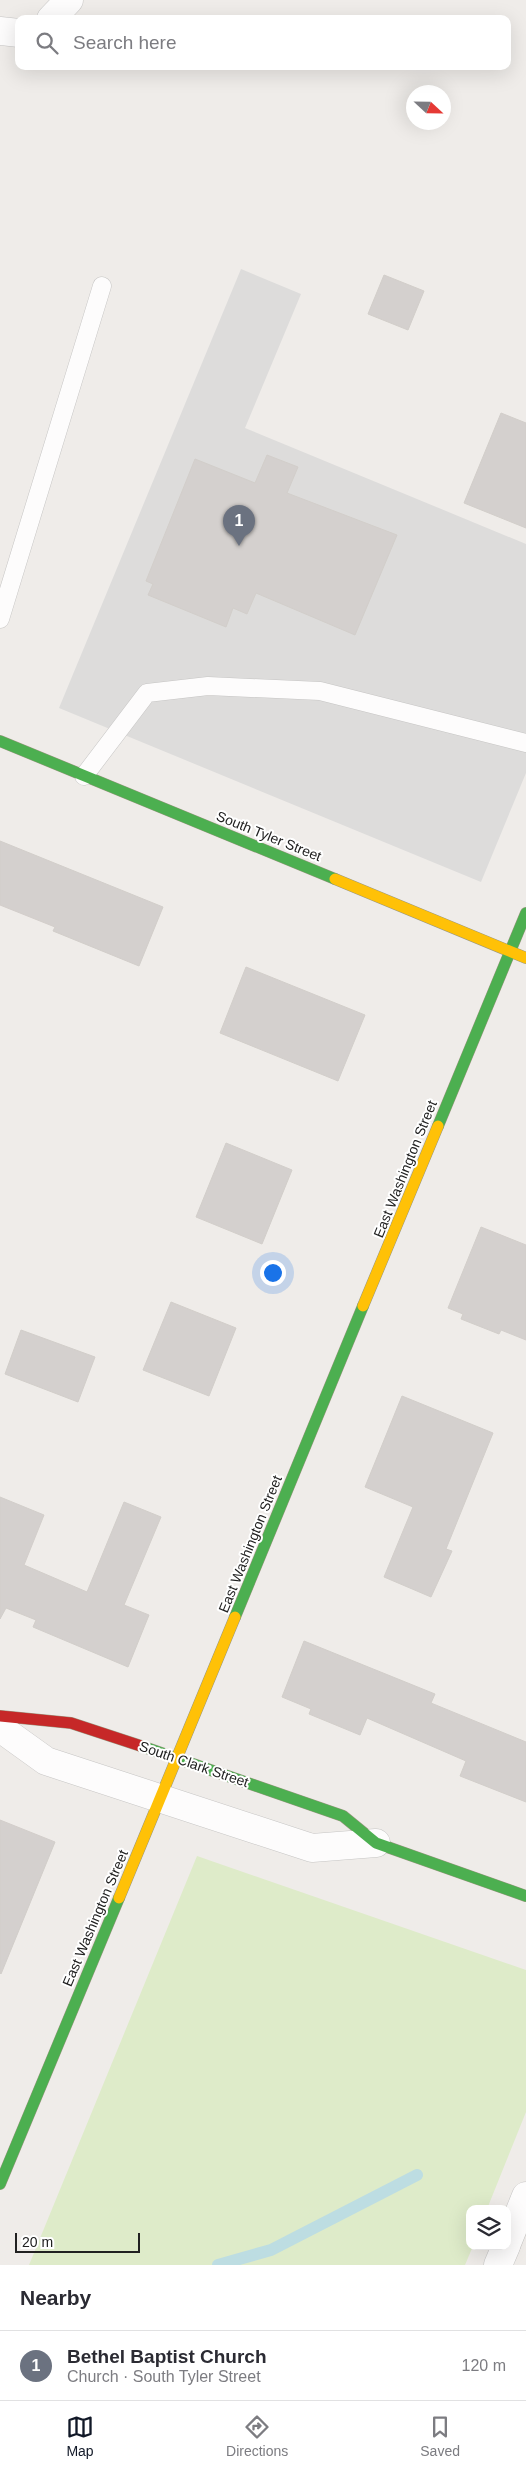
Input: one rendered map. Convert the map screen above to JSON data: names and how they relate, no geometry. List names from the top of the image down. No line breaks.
{"streets":{"street":["South Tyler Street","East Washington Street","South Clark Street"]},"crossings":[["South Tyler Street","East Washington Street"],["East Washington Street","South Clark Street"]],"scale_bar":"20 m","north":"right","page":{"search":"Search here","pins":"1","scale":"20 m","heading":"Nearby","list":[{"mark":"1","name":"Bethel Baptist Church","note":"Church · South Tyler Street","value":"120 m"}],"nav":["Map","Directions","Saved"]}}
